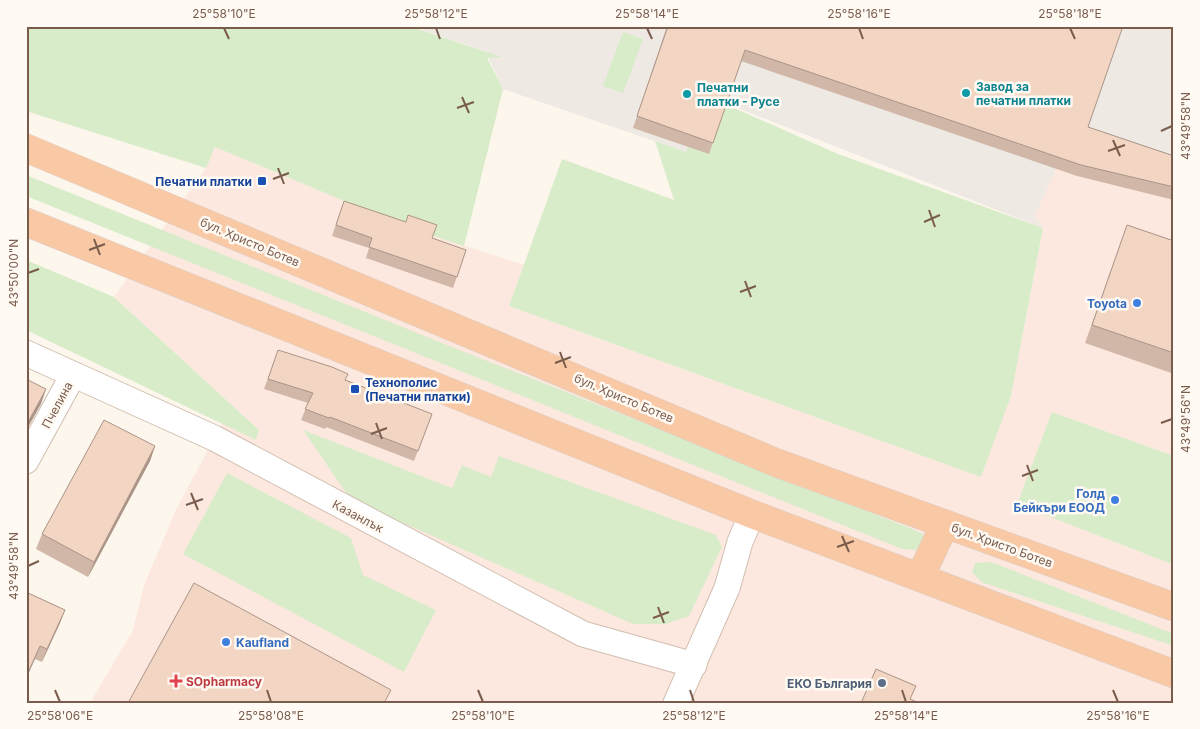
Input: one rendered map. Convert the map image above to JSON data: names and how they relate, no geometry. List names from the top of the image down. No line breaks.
{"streets":{"highway":["бул. Христо Ботев"],"street":["Пчелина","Казанлък"]},"crossings":[["Пчелина","Казанлък"]],"places":{"other":["Завод за печатни платки","Печатни платки - Русе","Toyota","Голд Бейкъри ЕООД","Kaufland","ЕКО България"],"transit":["Печатни платки","Технополис (Печатни платки)"],"health":["SOpharmacy"]},"coordinates":["25°58'10\"E","25°58'12\"E","25°58'14\"E","25°58'16\"E","25°58'18\"E","43°49'58\"N","43°50'00\"N","43°49'56\"N","25°58'06\"E","25°58'08\"E"]}
